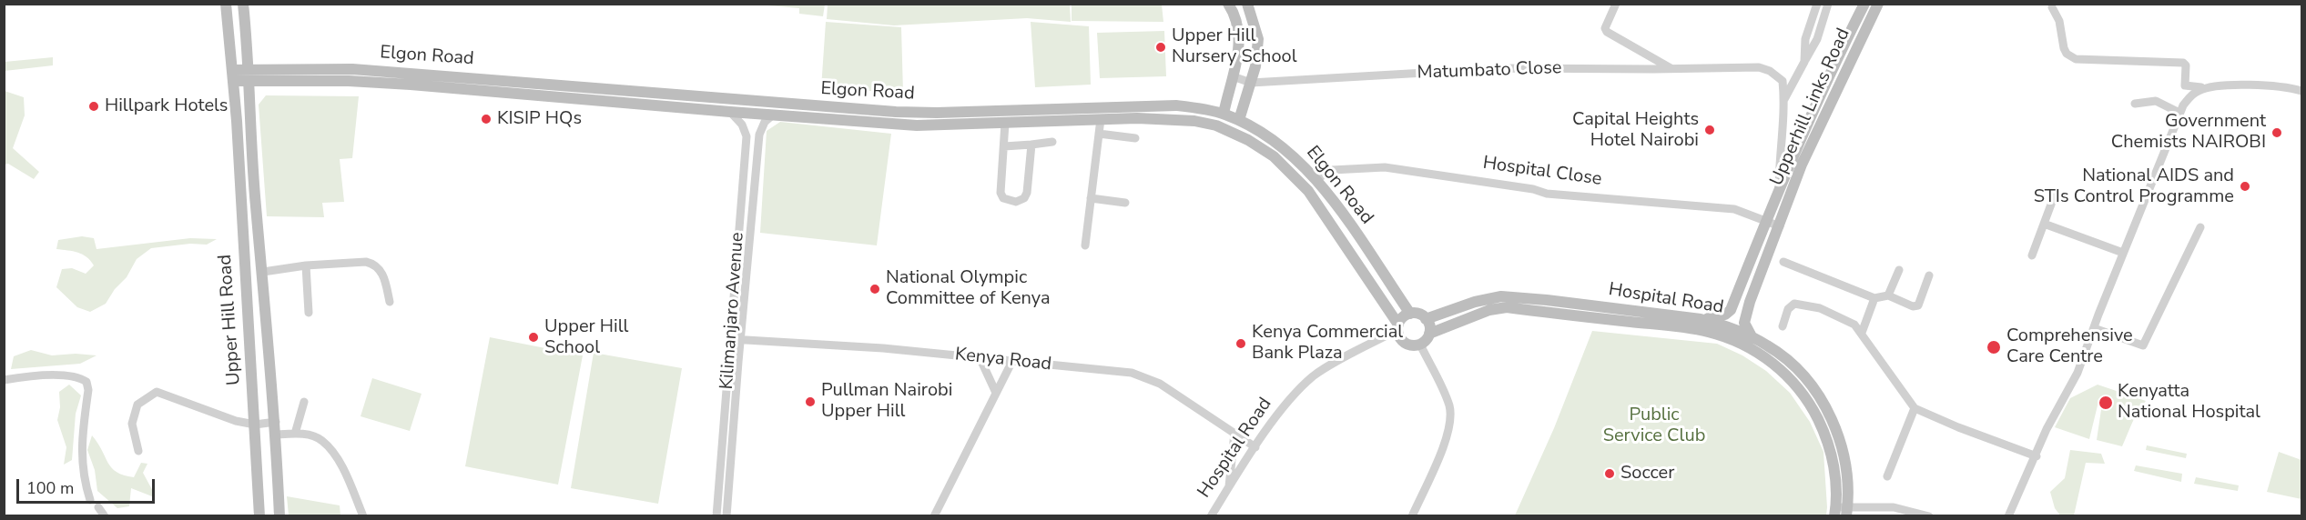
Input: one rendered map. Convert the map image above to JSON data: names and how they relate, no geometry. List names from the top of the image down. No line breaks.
{"streets":{"street":["Elgon Road","Matumbato Close","Upperhill Links Road","Hospital Close","Hospital Road","Kilimanjaro Avenue","Upper Hill Road","Kenya Road"]},"crossings":[["Elgon Road","Hospital Close"],["Elgon Road","Hospital Road"],["Elgon Road","Kilimanjaro Avenue"],["Elgon Road","Upper Hill Road"],["Upperhill Links Road","Hospital Close"],["Hospital Road","Kenya Road"],["Kilimanjaro Avenue","Kenya Road"]],"parks":["Public Service Club"],"places":["Upper Hill Nursery School","Hillpark Hotels","KISIP HQs","Capital Heights Hotel Nairobi","Government Chemists NAIROBI","National AIDS and STIs Control Programme","National Olympic Committee of Kenya","Upper Hill School","Kenya Commercial Bank Plaza","Comprehensive Care Centre","Pullman Nairobi Upper Hill","Kenyatta National Hospital","Soccer"],"scale_bar":"100 m"}
